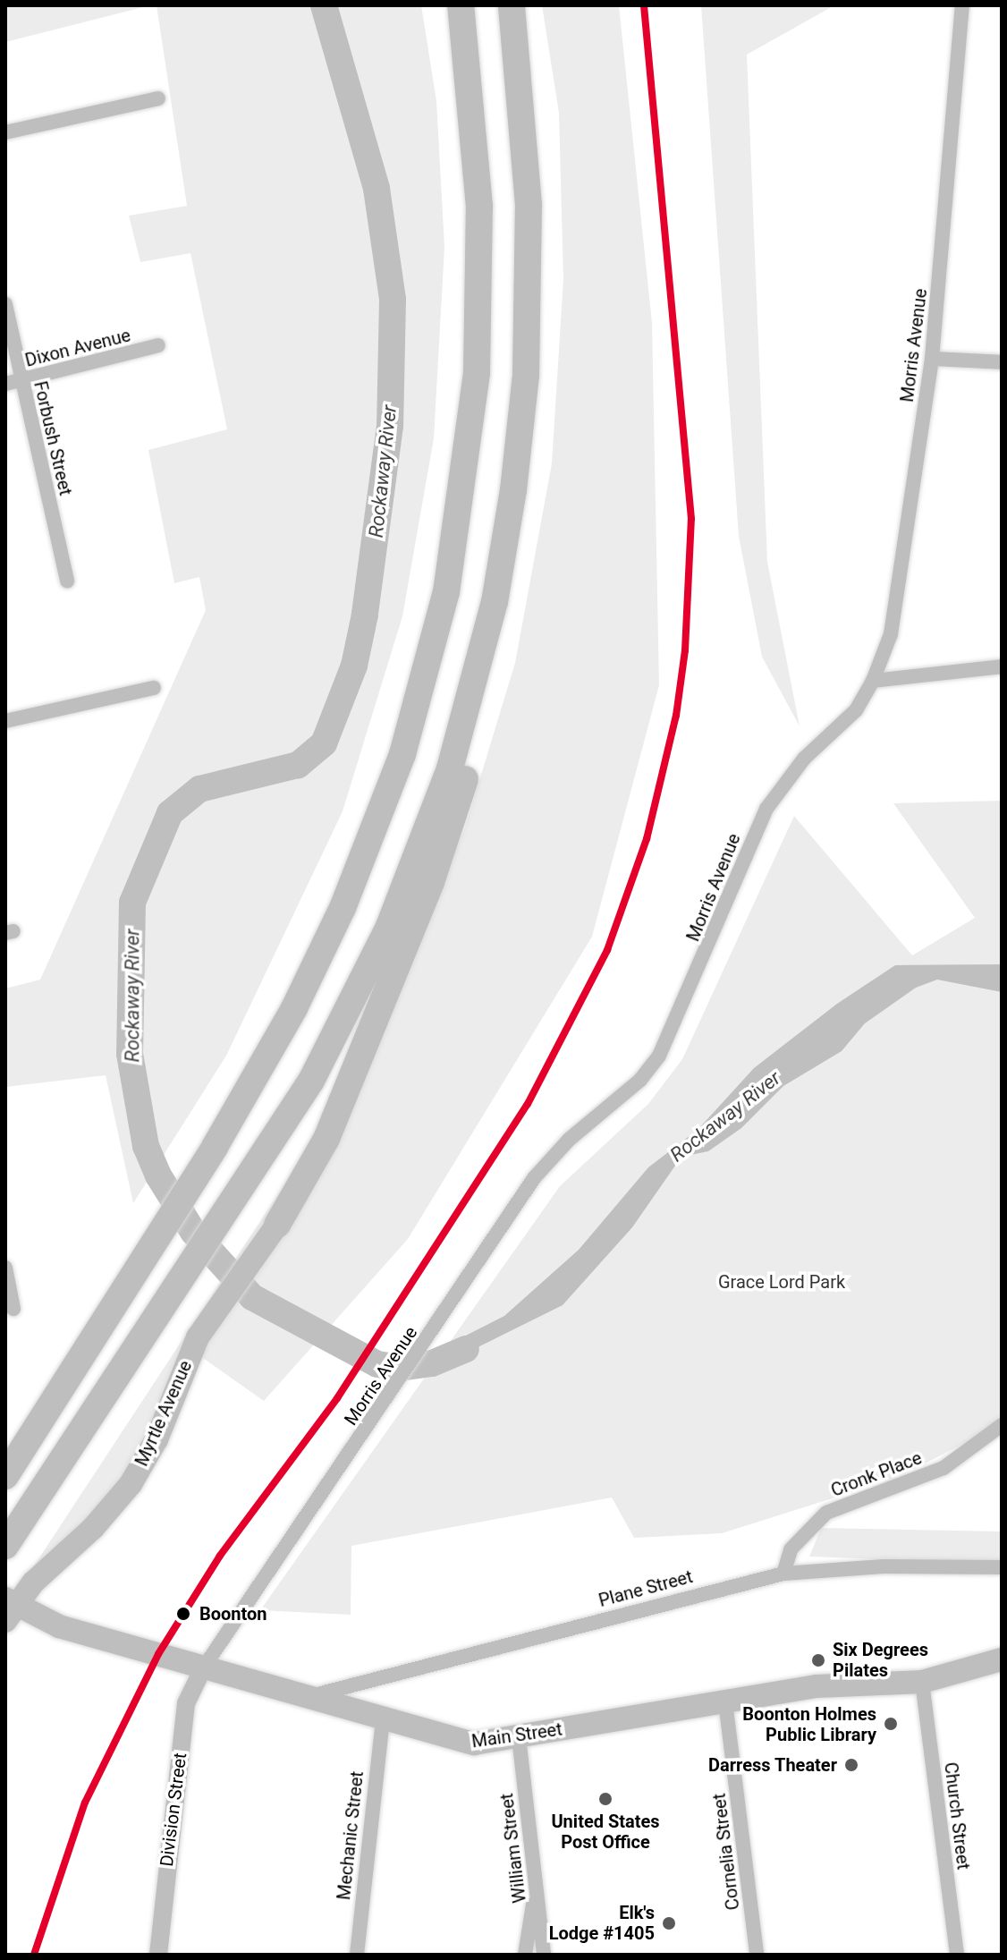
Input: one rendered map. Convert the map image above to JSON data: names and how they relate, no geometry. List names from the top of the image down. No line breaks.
{"streets":{"main road":["Myrtle Avenue","Main Street"],"street":["Morris Avenue","Dixon Avenue","Forbush Street","Cronk Place","Plane Street","Division Street","Church Street","Mechanic Street","William Street","Cornelia Street"]},"crossings":[["Morris Avenue","Main Street"],["Morris Avenue","Division Street"],["Dixon Avenue","Forbush Street"],["Myrtle Avenue","Main Street"],["Cronk Place","Plane Street"],["Plane Street","Main Street"],["Main Street","Division Street"],["Main Street","Church Street"],["Main Street","Mechanic Street"],["Main Street","William Street"],["Main Street","Cornelia Street"]],"water":["Rockaway River"],"parks":["Grace Lord Park"],"places":["Boonton","Six Degrees Pilates","Boonton Holmes Public Library","Darress Theater","United States Post Office","Elk's Lodge #1405"]}
